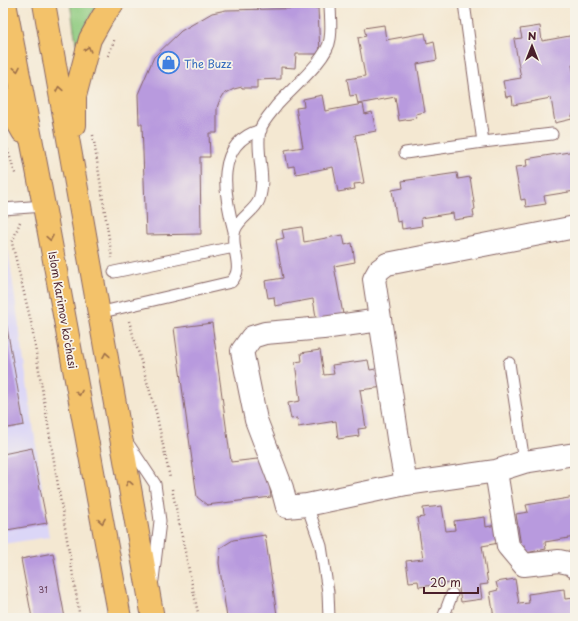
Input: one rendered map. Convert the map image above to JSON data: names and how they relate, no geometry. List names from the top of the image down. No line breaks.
{"streets":{"main road":["Islom Karimov ko'chasi"]},"places":{"shop":["The Buzz"]},"house_numbers":["31"],"scale_bar":"20 m","north":"top"}
